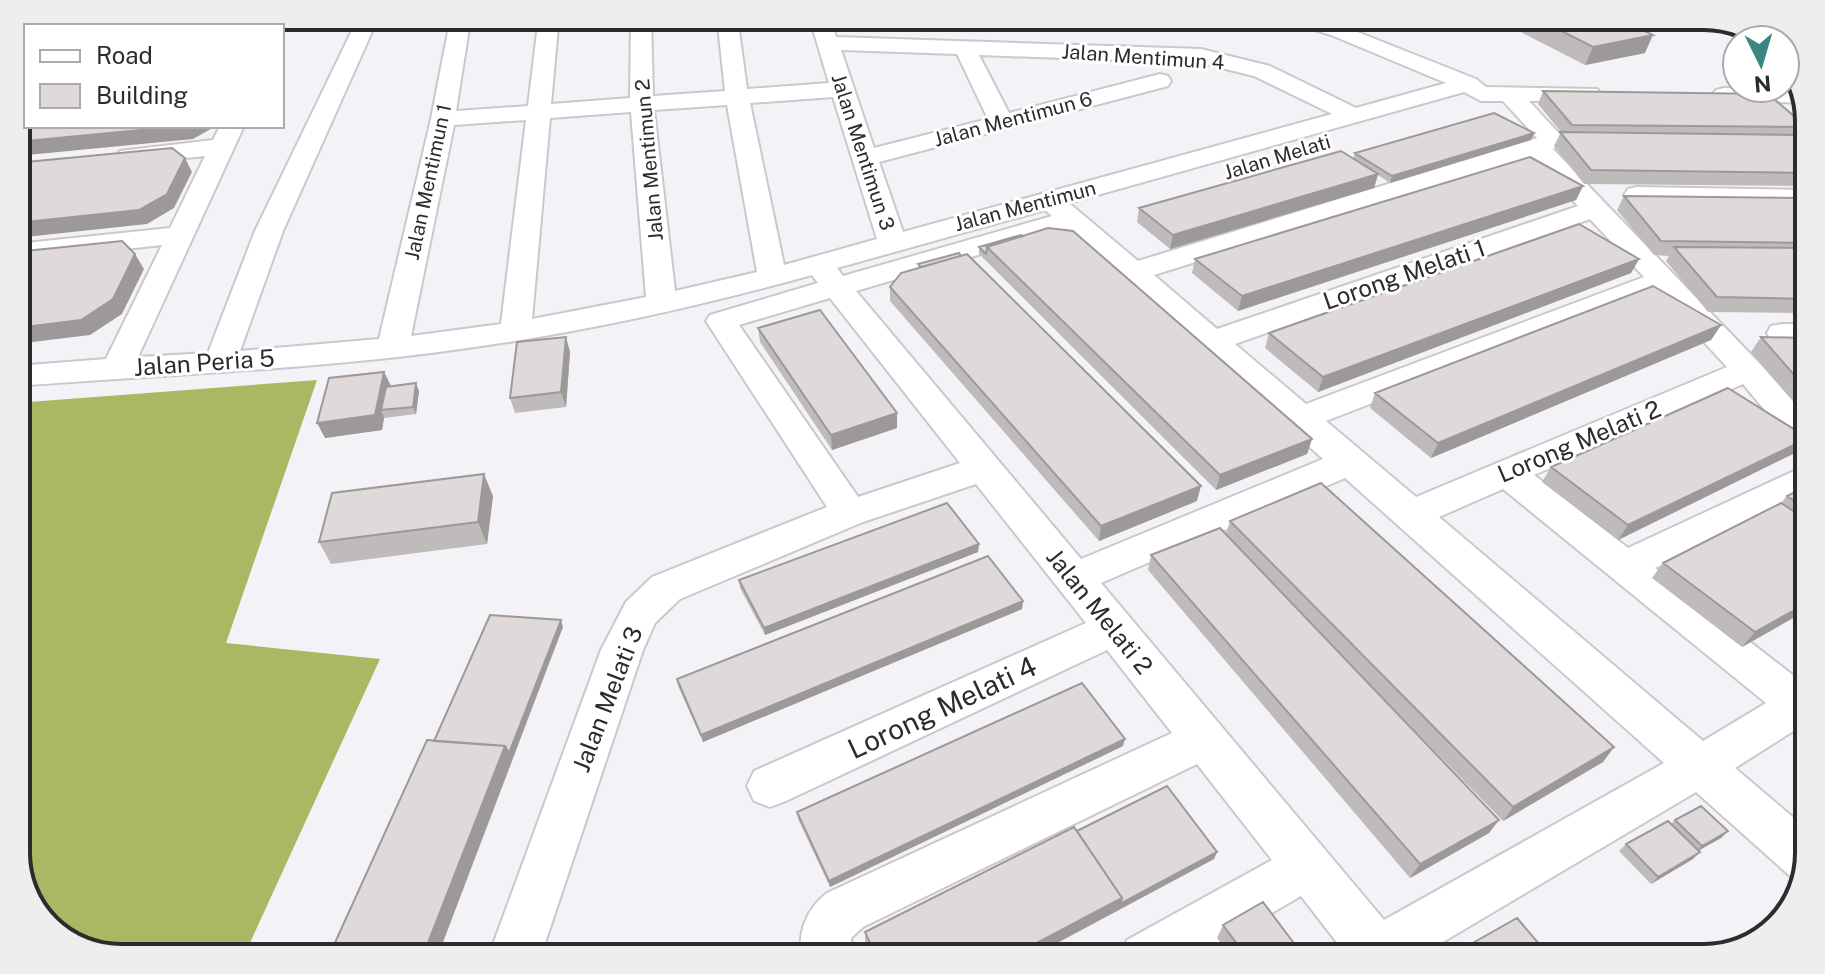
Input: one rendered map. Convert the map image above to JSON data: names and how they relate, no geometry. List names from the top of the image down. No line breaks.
{"streets":{"street":["Jalan Mentimun 4","Jalan Mentimun 6","Jalan Mentimun 3","Jalan Melati","Jalan Mentimun 2","Jalan Mentimun 1","Jalan Mentimun","Lorong Melati 1","Jalan Peria 5","Lorong Melati 2","Jalan Melati 2","Jalan Melati 3","Lorong Melati 4"]},"crossings":[["Jalan Mentimun 4","Jalan Mentimun 3"],["Jalan Mentimun 4","Jalan Mentimun"],["Jalan Mentimun 6","Jalan Mentimun 3"],["Jalan Mentimun 3","Jalan Mentimun"],["Jalan Melati","Jalan Mentimun"],["Jalan Mentimun 2","Jalan Mentimun"],["Jalan Mentimun 1","Jalan Mentimun"],["Jalan Mentimun 1","Jalan Peria 5"],["Jalan Mentimun","Jalan Peria 5"],["Jalan Mentimun","Jalan Melati 2"],["Jalan Melati 2","Jalan Melati 3"],["Jalan Melati 2","Lorong Melati 4"]],"legend":["Road","Building"],"north":"bottom"}
